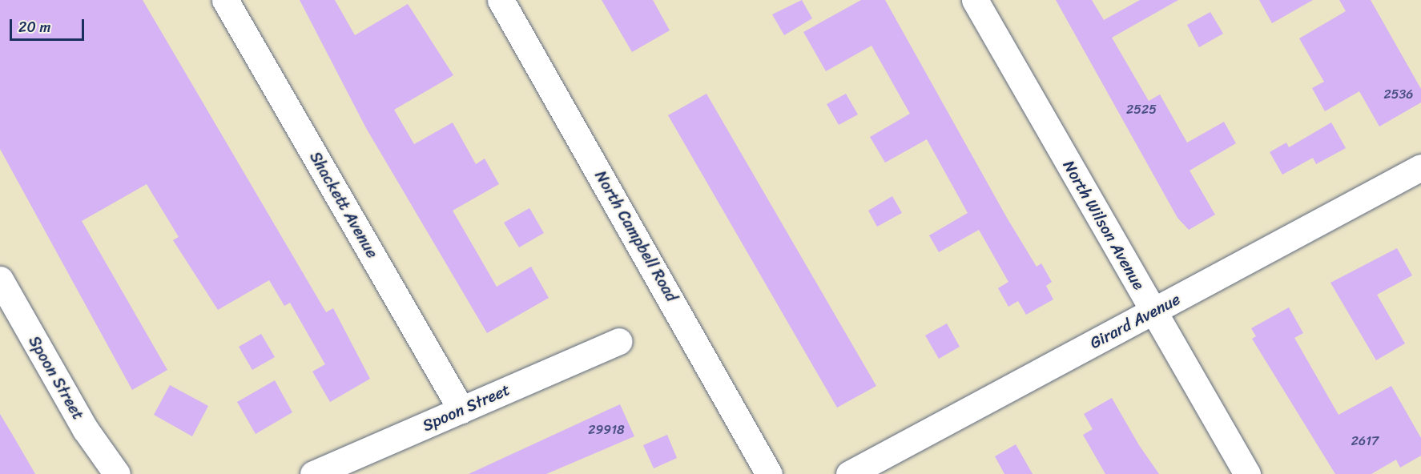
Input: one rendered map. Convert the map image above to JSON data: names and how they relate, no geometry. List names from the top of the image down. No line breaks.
{"streets":{"street":["Shackett Avenue","North Wilson Avenue","North Campbell Road","Girard Avenue","Spoon Street"]},"crossings":[["Shackett Avenue","Spoon Street"],["North Wilson Avenue","Girard Avenue"]],"house_numbers":["2536","2525","29918","2617"],"scale_bar":"20 m"}
